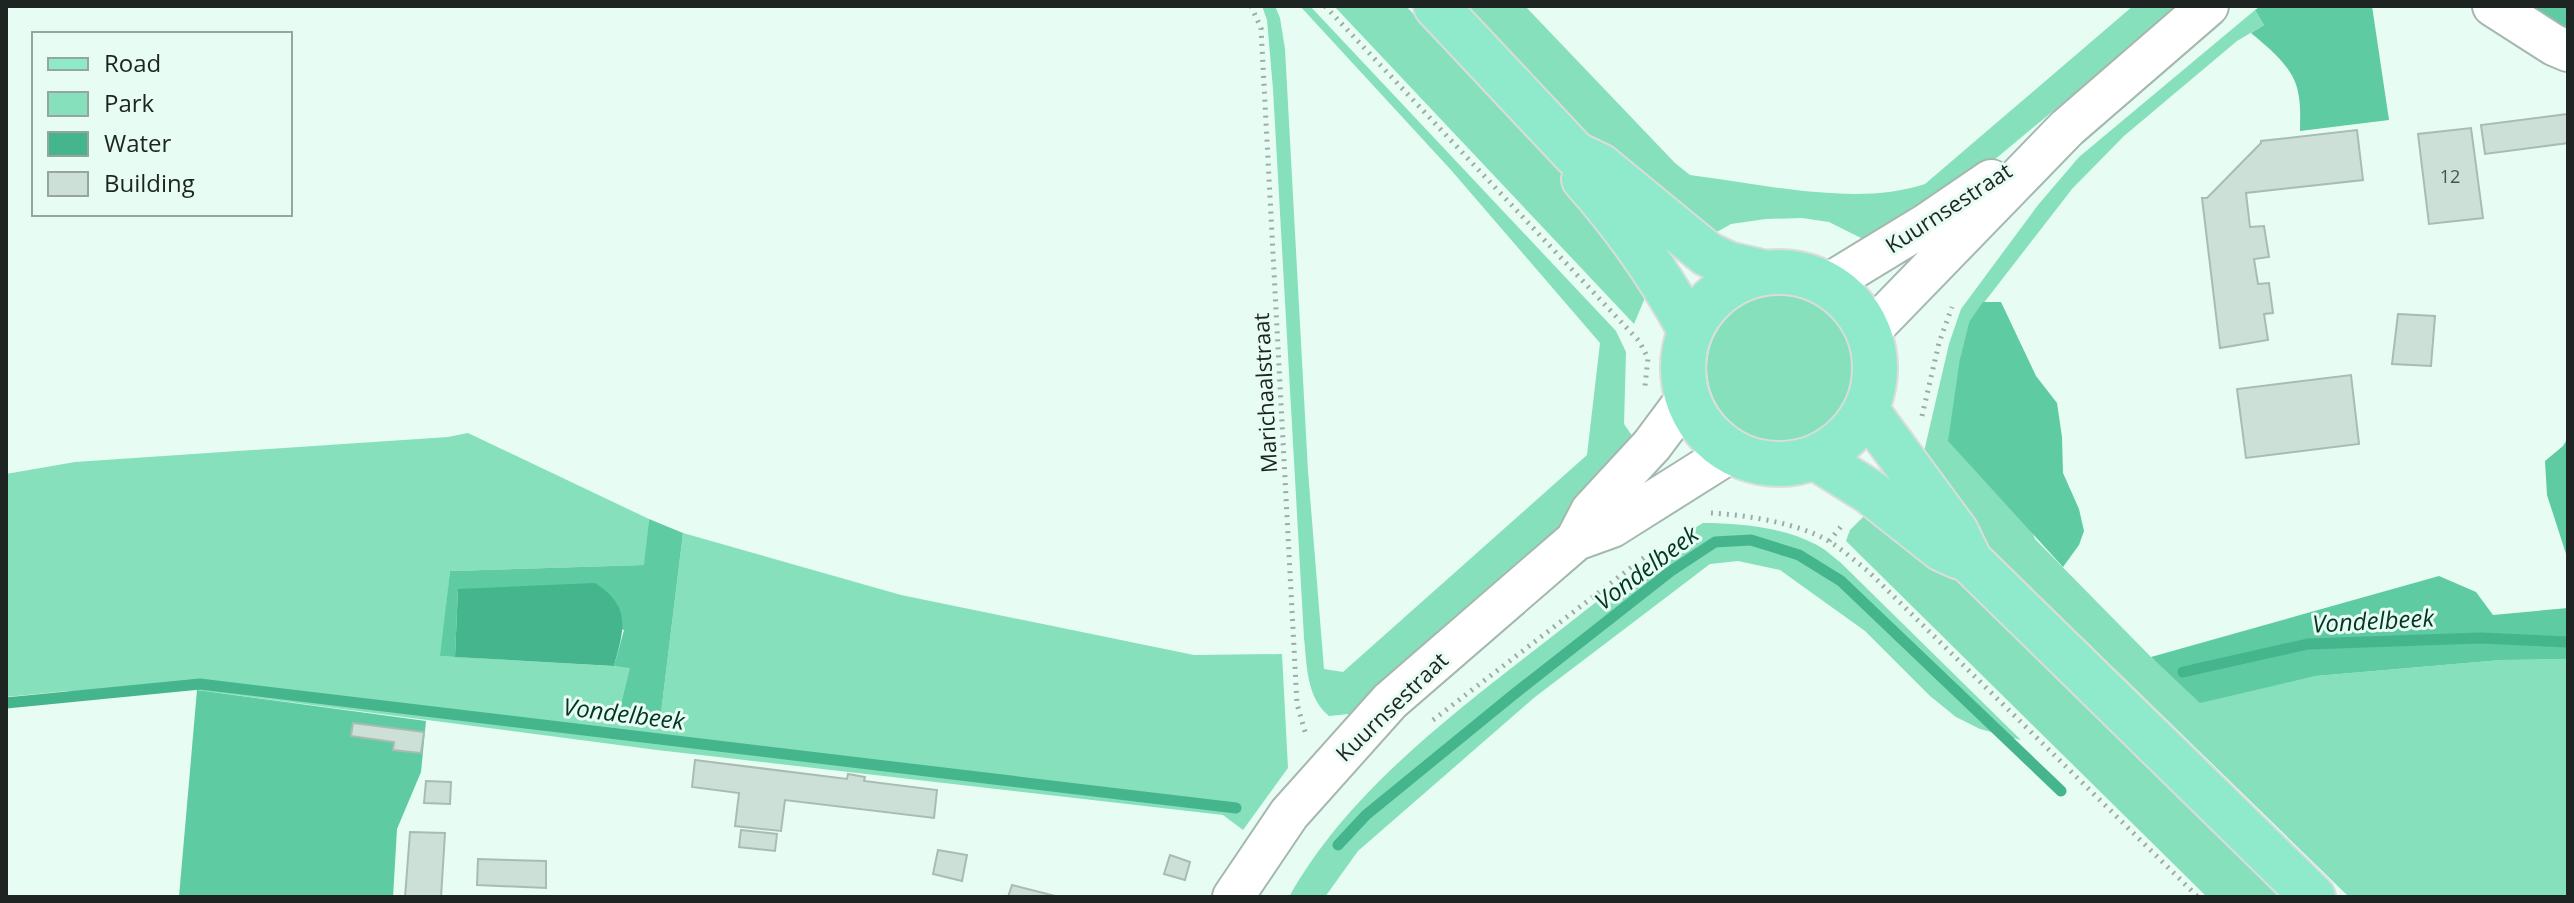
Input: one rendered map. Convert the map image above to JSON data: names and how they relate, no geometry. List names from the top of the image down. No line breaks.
{"streets":{"street":["Kuurnsestraat"],"path":["Marichaalstraat"]},"crossings":[["Kuurnsestraat","Marichaalstraat"]],"water":["Vondelbeek"],"house_numbers":["12"],"legend":["Road","Park","Water","Building"]}
